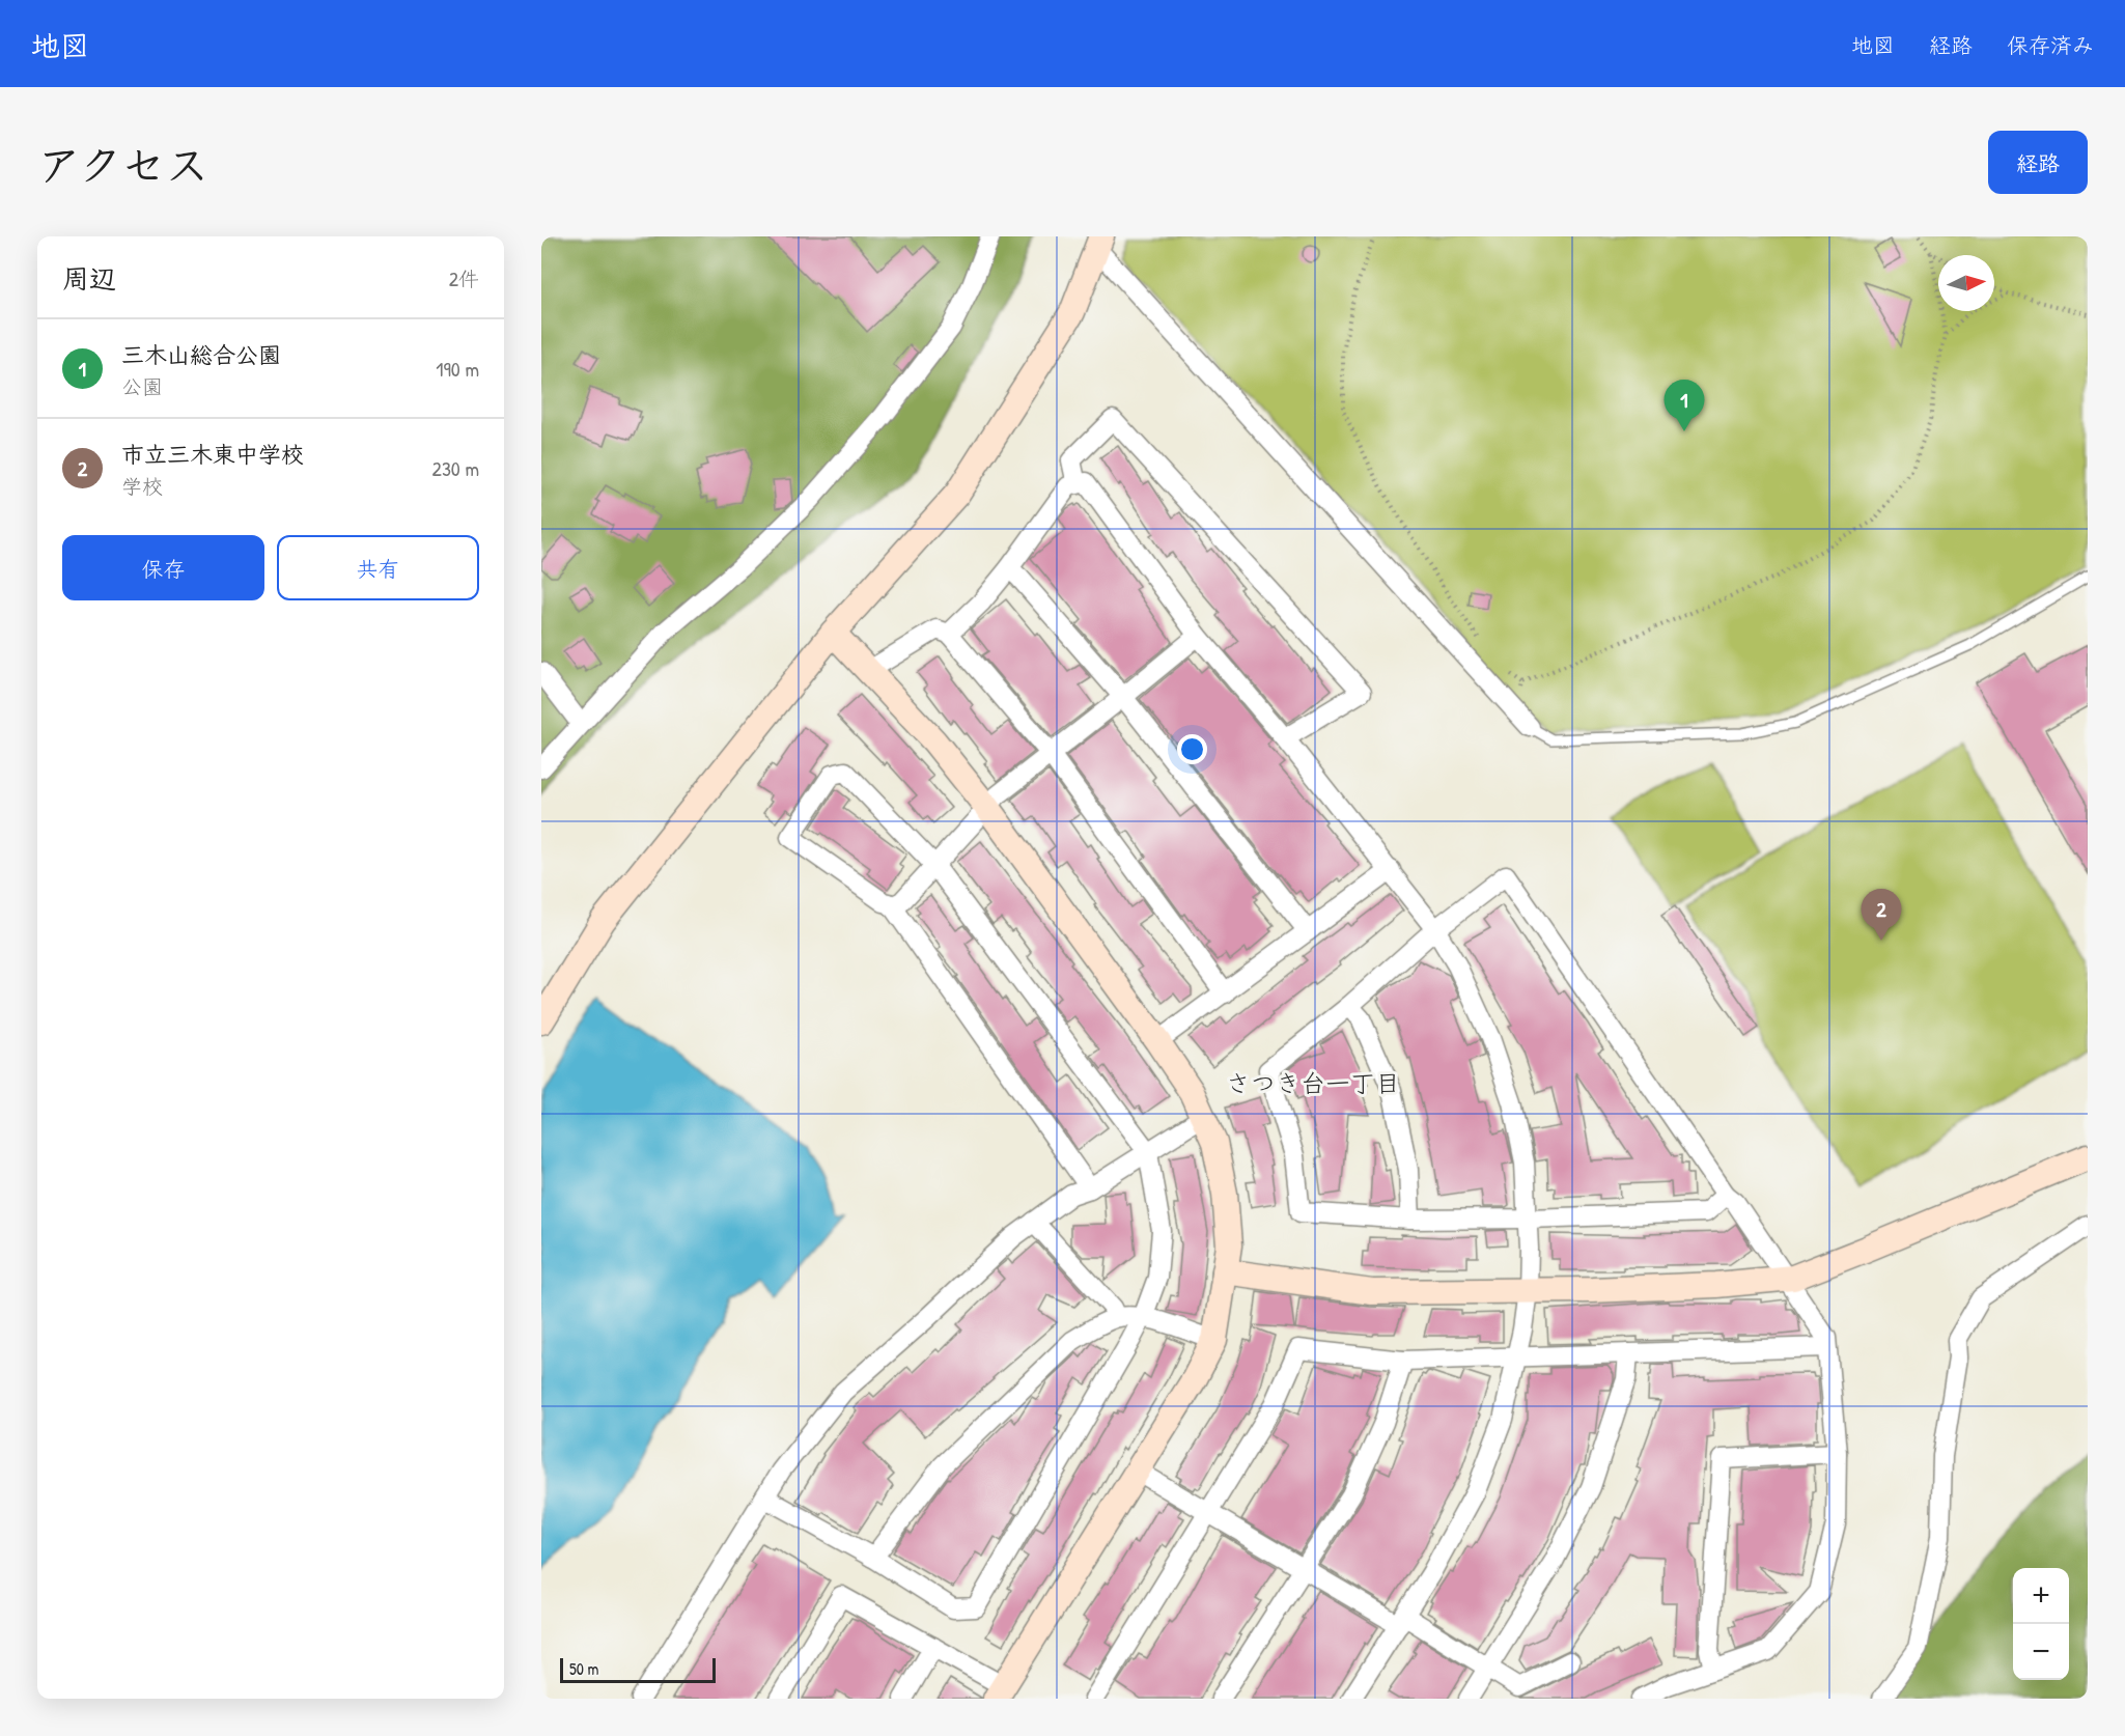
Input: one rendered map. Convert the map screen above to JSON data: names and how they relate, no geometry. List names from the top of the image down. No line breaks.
{"districts":["さつき台一丁目"],"scale_bar":"50 m","north":"right","page":{"header":"地図","nav":["地図","経路","保存済み"],"title":"アクセス","buttons":["経路",["保存","共有"]],"heading":["周辺","2件"],"list":[{"mark":"1","name":"三木山総合公園","note":"公園","value":"190 m"},{"mark":"2","name":"市立三木東中学校","note":"学校","value":"230 m"}],"pins":["1","2"],"map_buttons":["+","−"],"scale":"50 m"}}
